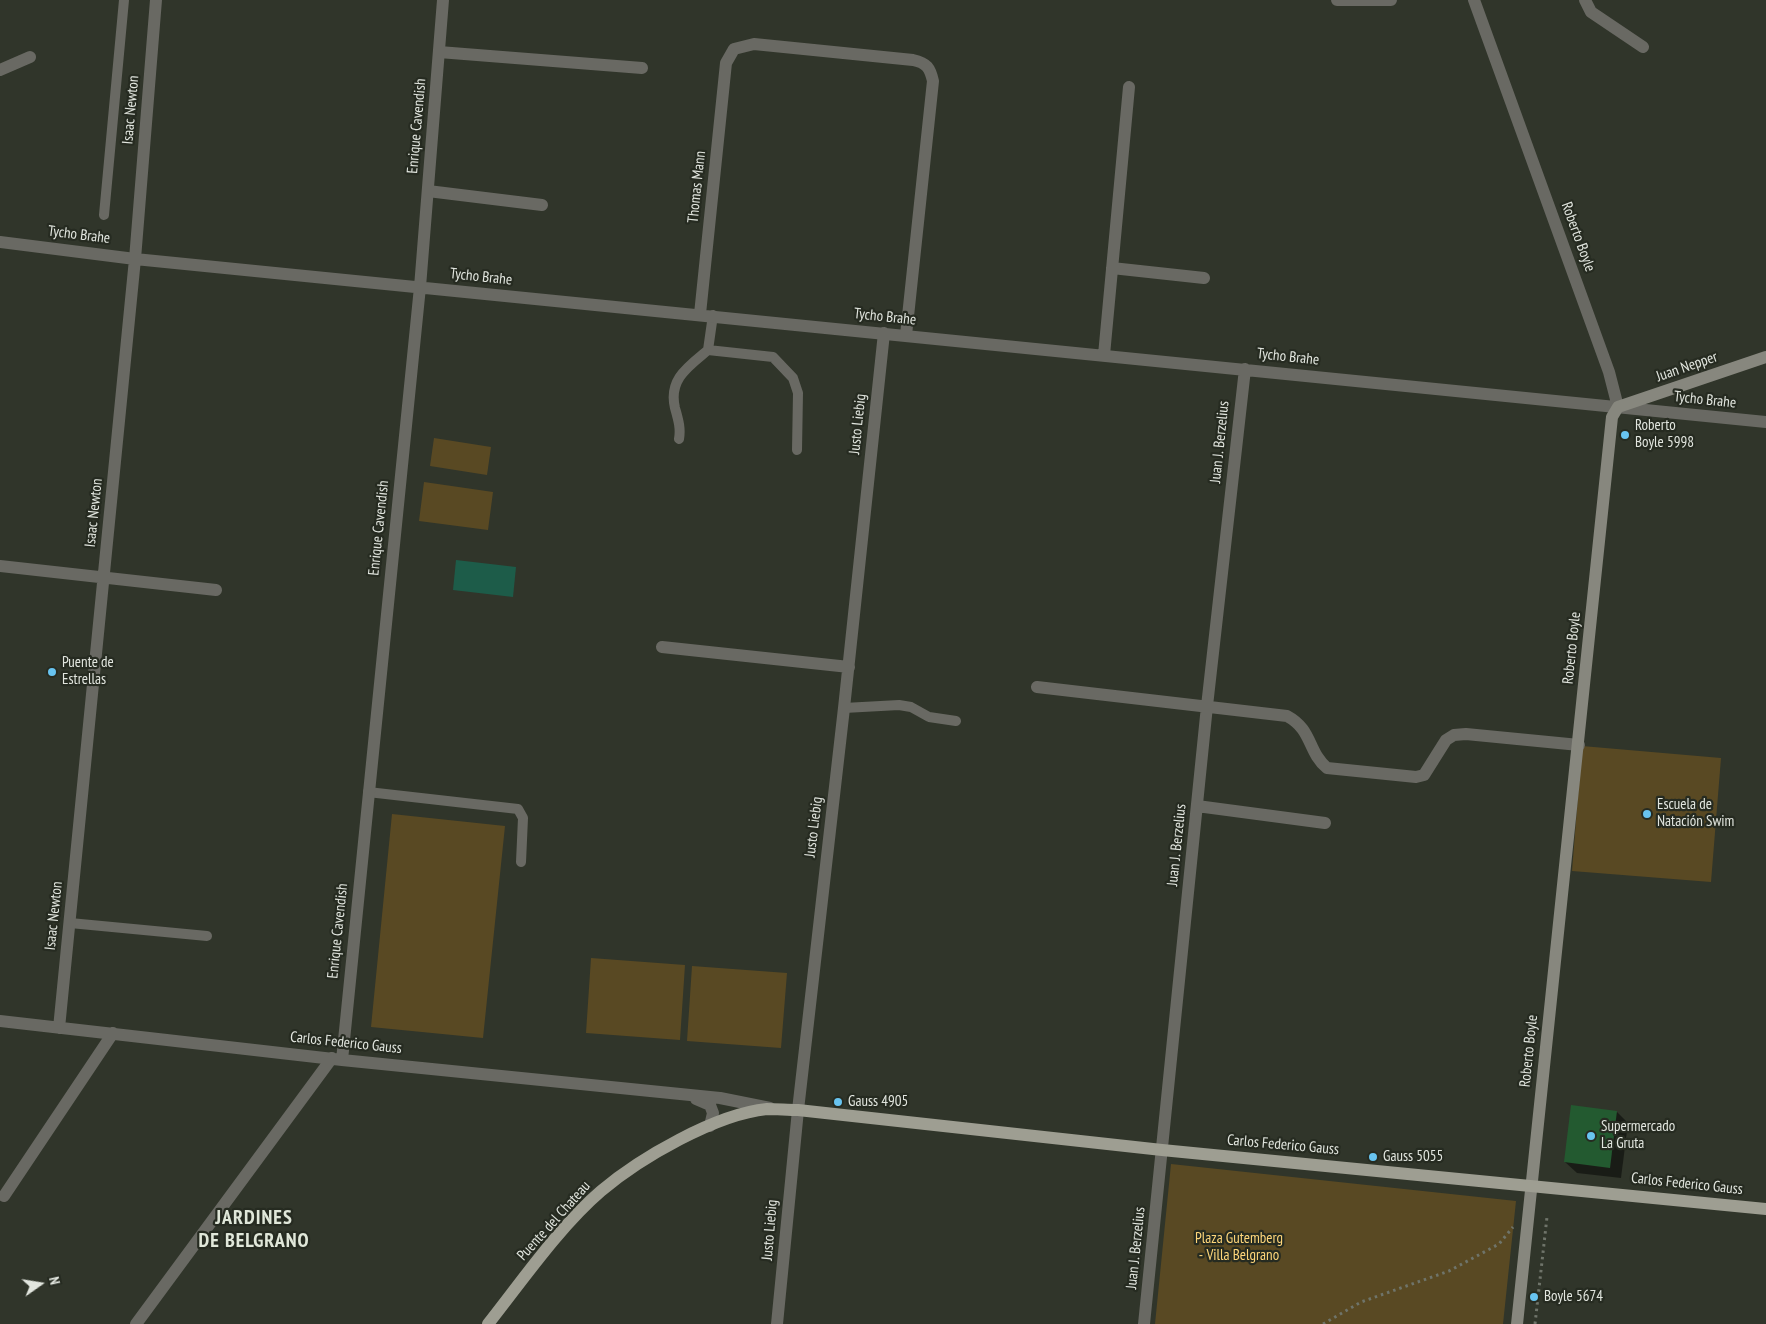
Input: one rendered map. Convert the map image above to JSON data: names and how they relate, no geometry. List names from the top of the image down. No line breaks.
{"streets":{"main road":["Roberto Boyle","Juan Nepper","Carlos Federico Gauss","Puente del Chateau"],"street":["Isaac Newton","Enrique Cavendish","Thomas Mann","Tycho Brahe","Justo Liebig","Juan J. Berzelius"]},"crossings":[["Isaac Newton","Tycho Brahe"],["Isaac Newton","Carlos Federico Gauss"],["Enrique Cavendish","Tycho Brahe"],["Enrique Cavendish","Carlos Federico Gauss"],["Thomas Mann","Tycho Brahe"],["Tycho Brahe","Roberto Boyle"],["Tycho Brahe","Juan Nepper"],["Tycho Brahe","Justo Liebig"],["Tycho Brahe","Juan J. Berzelius"],["Roberto Boyle","Juan Nepper"],["Roberto Boyle","Carlos Federico Gauss"],["Justo Liebig","Carlos Federico Gauss"],["Justo Liebig","Puente del Chateau"],["Juan J. Berzelius","Carlos Federico Gauss"],["Carlos Federico Gauss","Puente del Chateau"]],"districts":["JARDINES DE BELGRANO"],"parks":["Plaza Gutemberg - Villa Belgrano"],"places":["Roberto Boyle 5998","Puente de Estrellas","Escuela de Natación Swim","Gauss 4905","Supermercado La Gruta","Gauss 5055","Boyle 5674"],"north":"right"}
